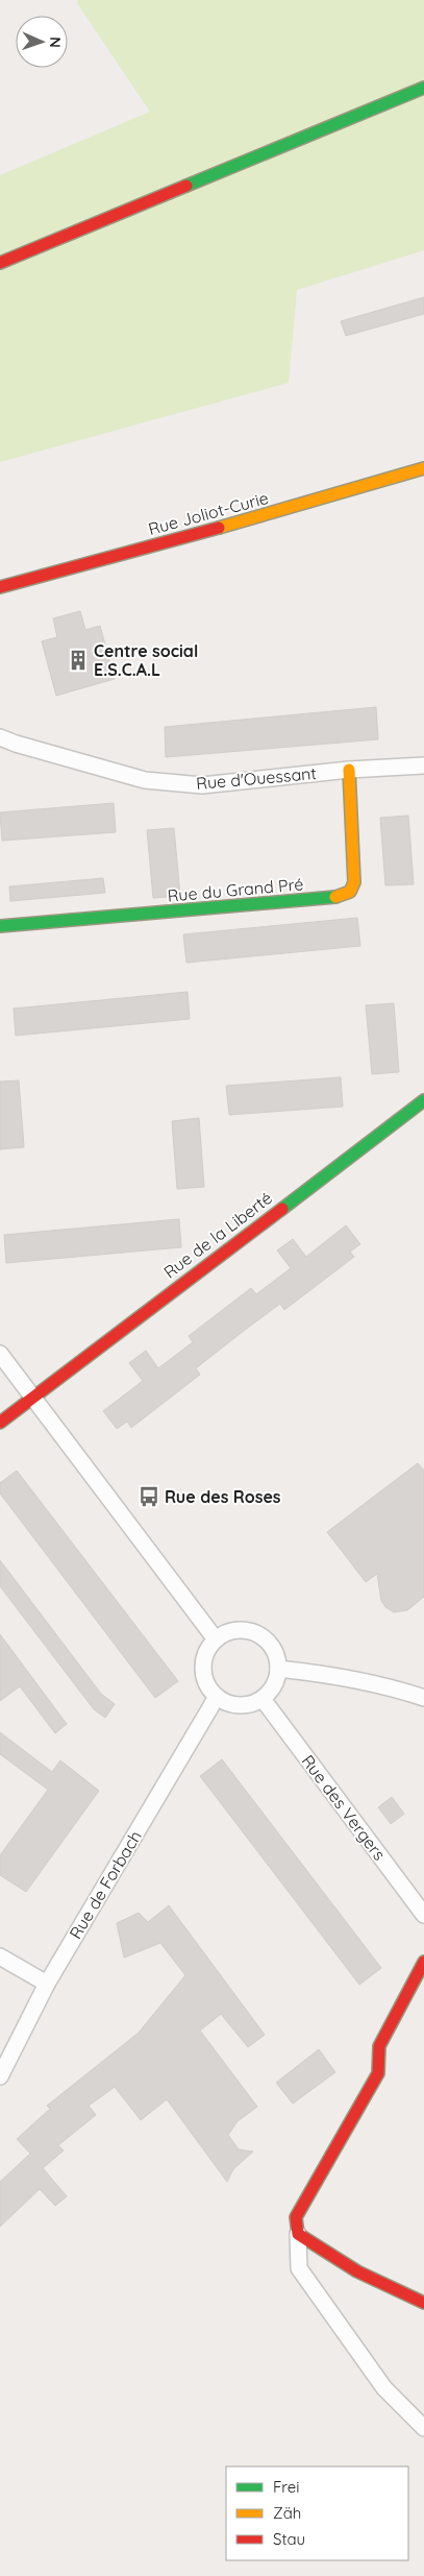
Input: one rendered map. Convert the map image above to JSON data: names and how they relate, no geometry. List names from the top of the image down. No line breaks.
{"streets":{"street":["Rue Joliot-Curie","Rue d'Ouessant","Rue du Grand Pré","Rue de la Liberté","Rue des Vergers","Rue de Forbach"]},"crossings":[["Rue d'Ouessant","Rue du Grand Pré"],["Rue des Vergers","Rue de Forbach"]],"places":{"building":["Centre social E.S.C.A.L"],"bus stop":["Rue des Roses"]},"legend":["Frei","Zäh","Stau"],"north":"right"}
